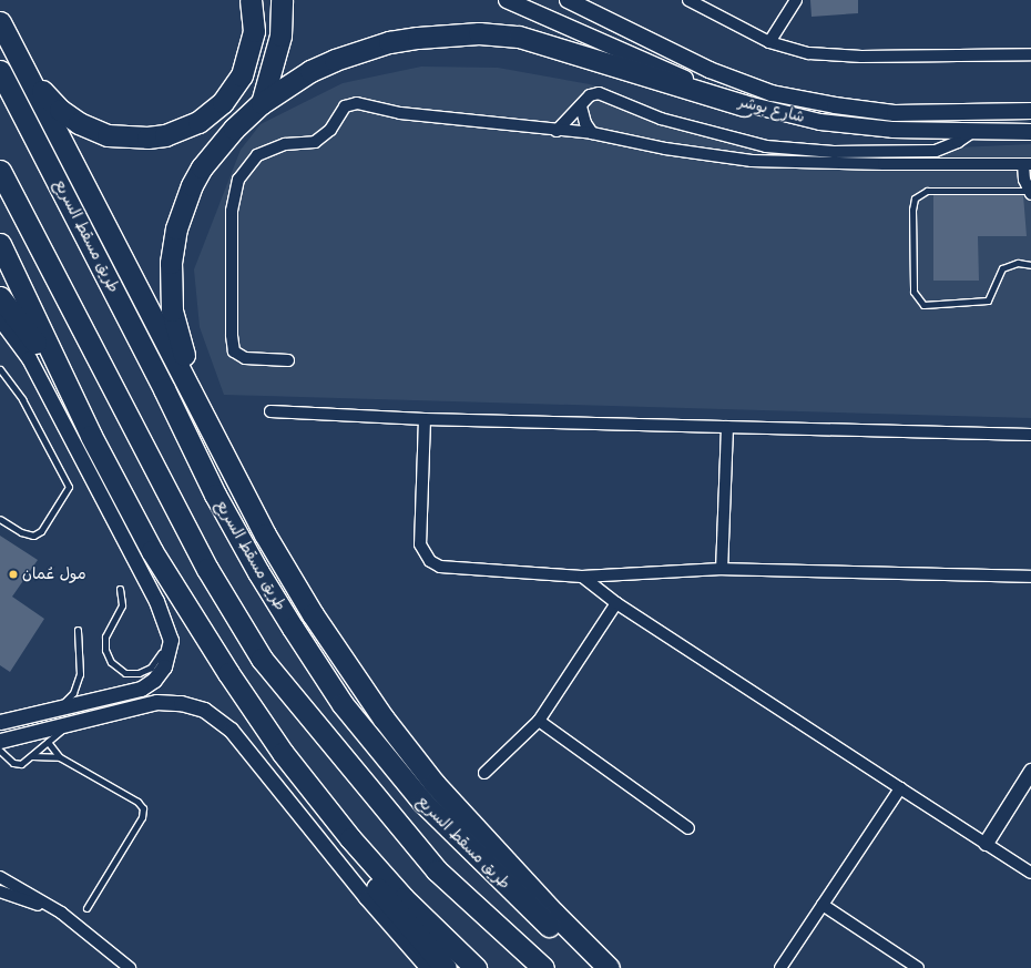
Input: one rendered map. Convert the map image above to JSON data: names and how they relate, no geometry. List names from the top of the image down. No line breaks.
{"streets":{"highway":["طريق مسقط السريع"],"main road":["شارع بوشر"]},"places":["مول عُمان"]}
